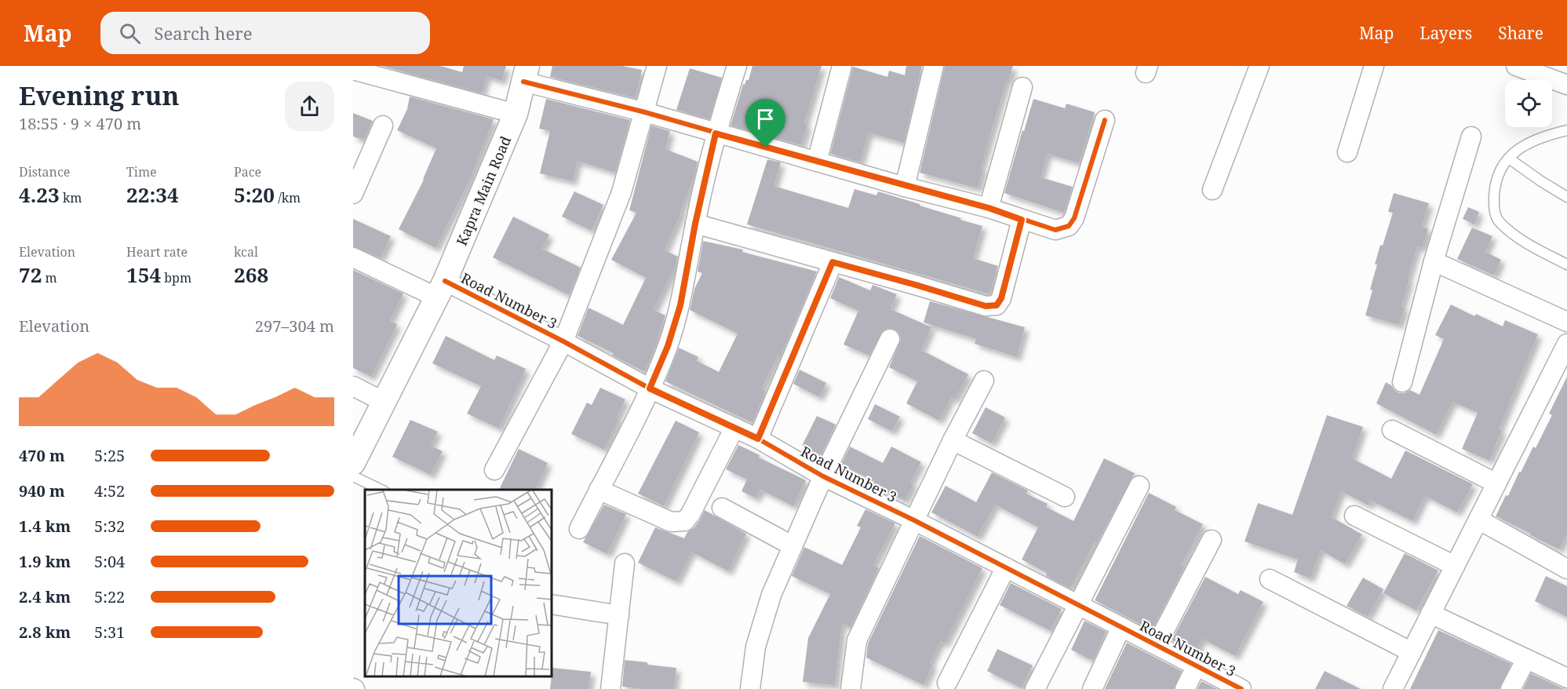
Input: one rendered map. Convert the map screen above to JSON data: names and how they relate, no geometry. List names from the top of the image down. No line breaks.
{"streets":{"street":["Kapra Main Road","Road Number 3"]},"crossings":[["Kapra Main Road","Road Number 3"]],"page":{"header":"Map","search":"Search here","nav":["Map","Layers","Share"],"heading":["Evening run","18:55 · 9 × 470 m"],"stats":[["Distance","4.23 km"],["Time","22:34"],["Pace","5:20 /km"],["Elevation","72 m"],["Heart rate","154 bpm"],["kcal","268"]],"chart":["Elevation","297–304 m"],"list":[{"name":"470 m","note":"5:25"},{"name":"940 m","note":"4:52"},{"name":"1.4 km","note":"5:32"},{"name":"1.9 km","note":"5:04"},{"name":"2.4 km","note":"5:22"},{"name":"2.8 km","note":"5:31"}]}}
